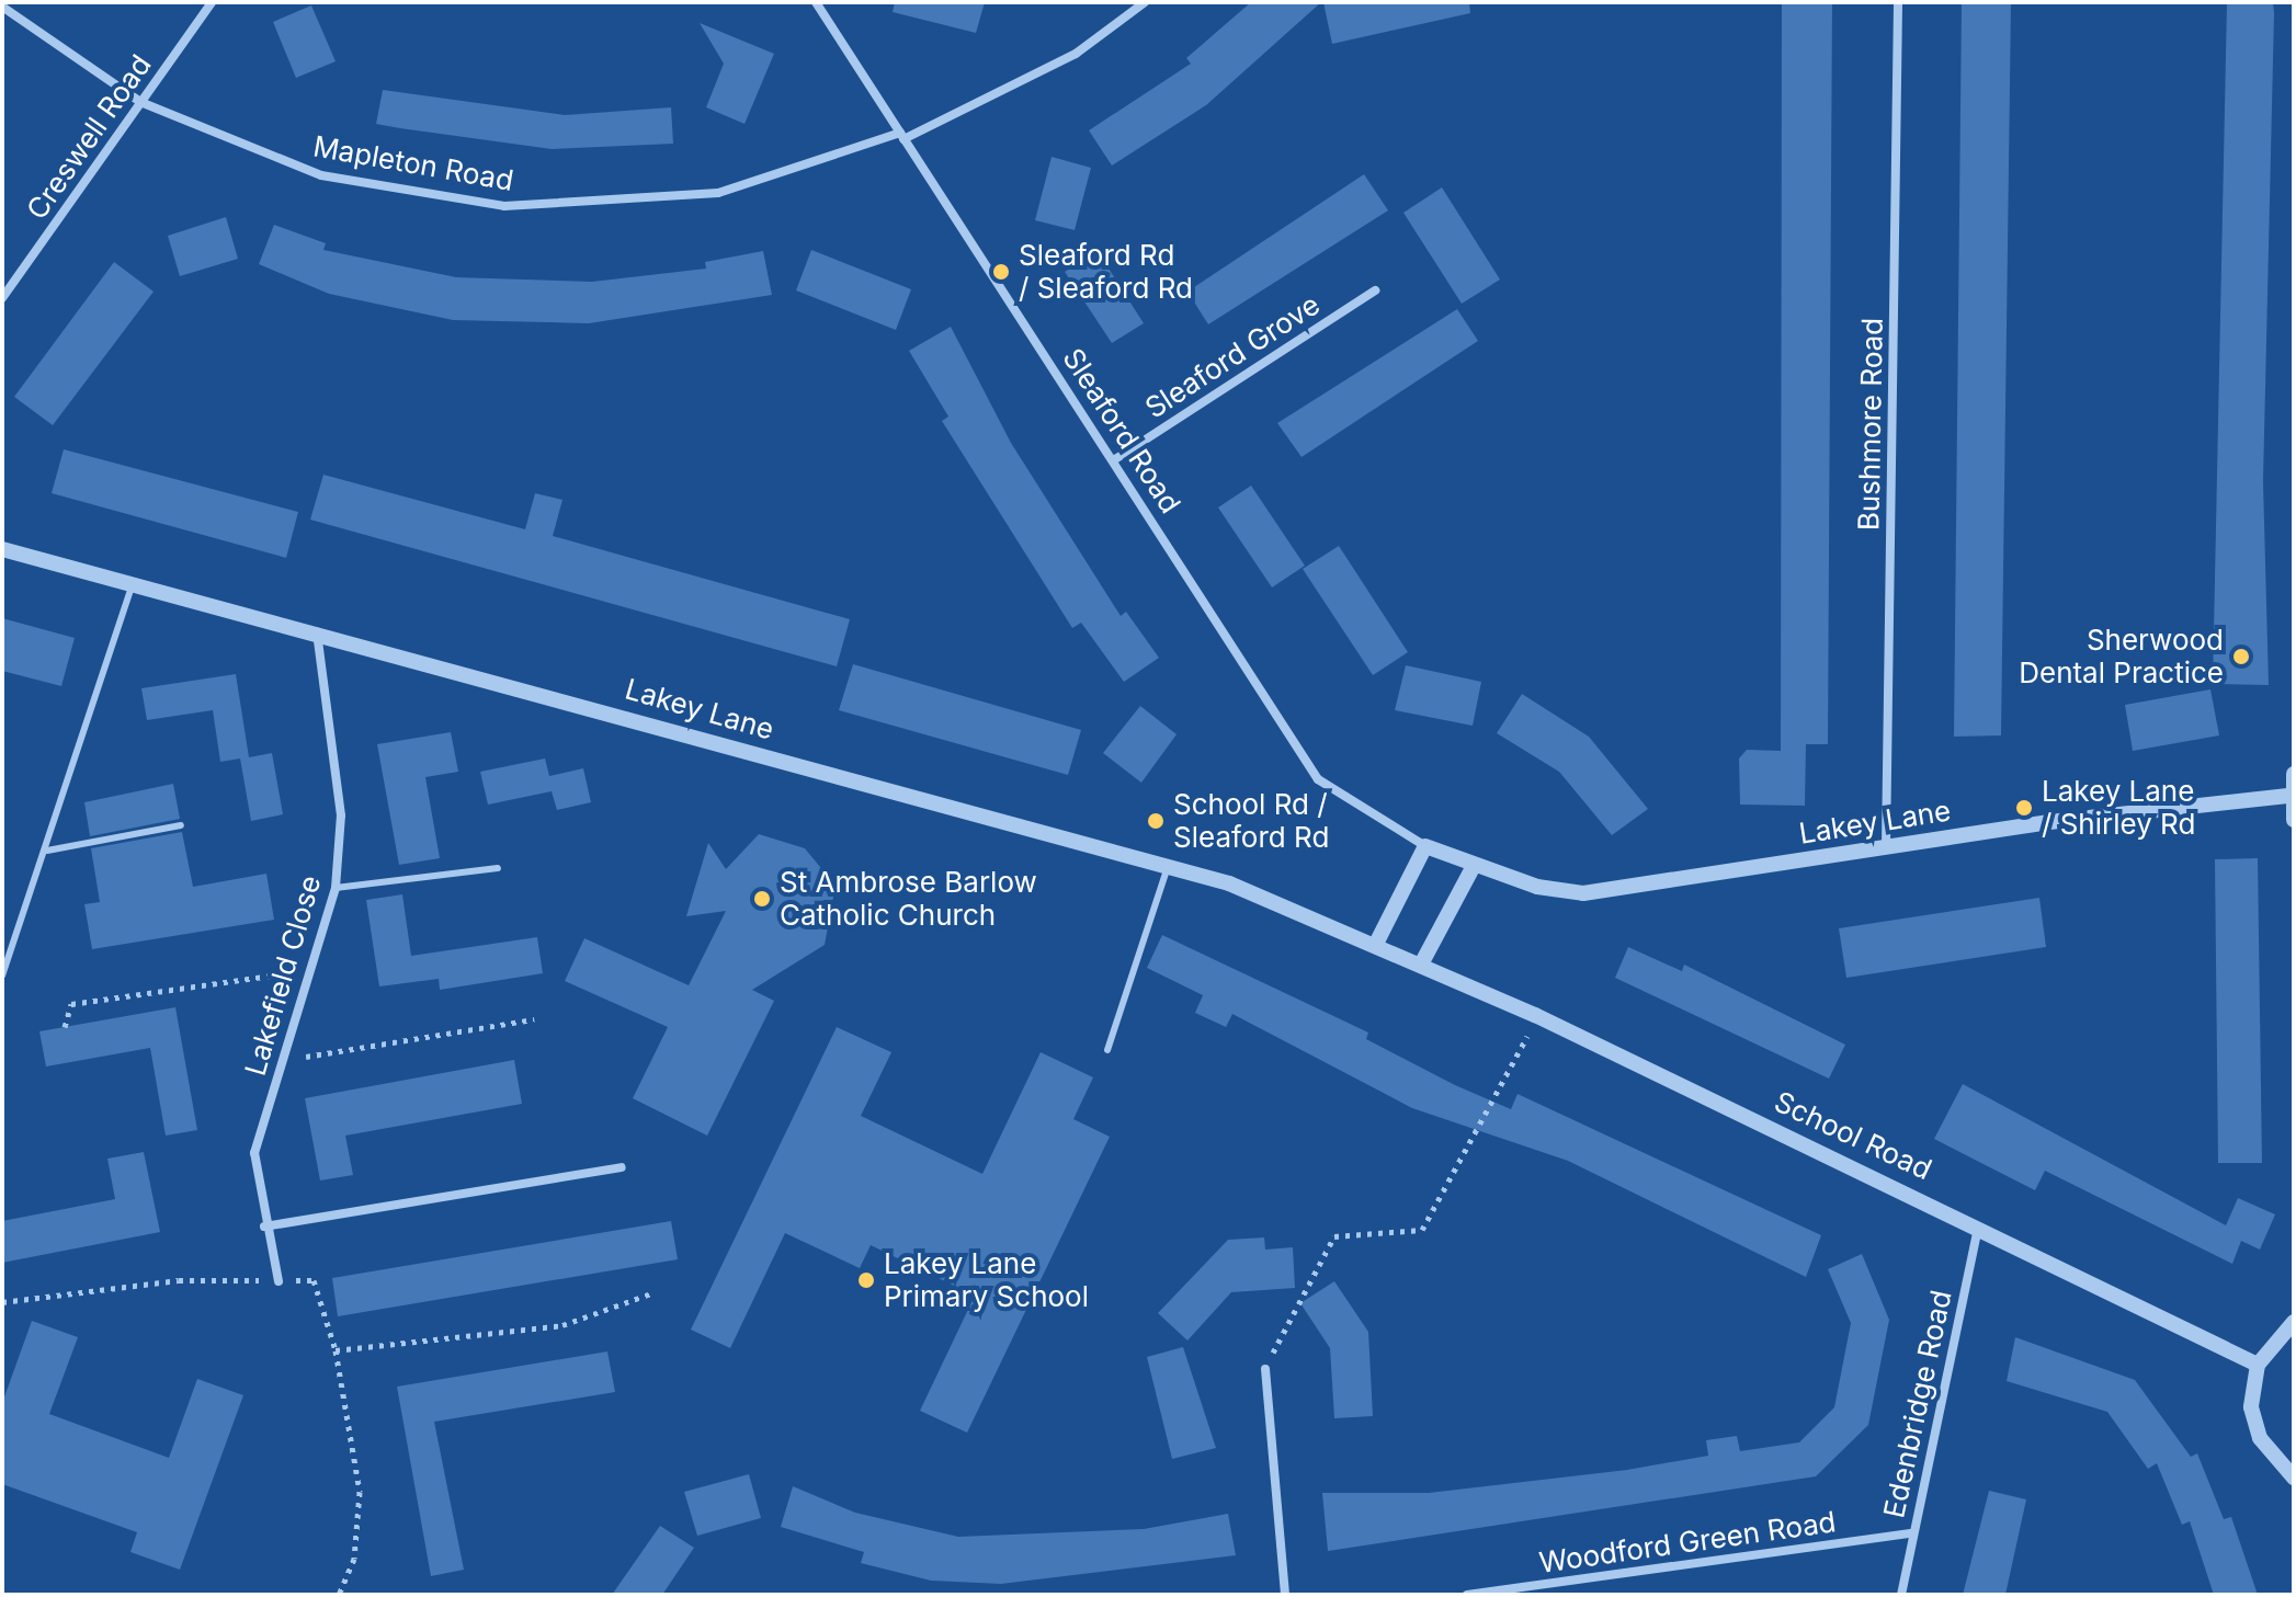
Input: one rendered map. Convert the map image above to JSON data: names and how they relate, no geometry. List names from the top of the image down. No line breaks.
{"streets":{"street":["Creswell Road","Mapleton Road","Sleaford Grove","Bushmore Road","Sleaford Road","Lakey Lane","Lakefield Close","School Road","Edenbridge Road","Woodford Green Road"]},"crossings":[["Creswell Road","Mapleton Road"],["Mapleton Road","Sleaford Road"],["Sleaford Grove","Sleaford Road"],["Bushmore Road","Lakey Lane"],["Sleaford Road","Lakey Lane"],["Lakey Lane","Lakefield Close"],["Lakey Lane","School Road"],["School Road","Edenbridge Road"],["Edenbridge Road","Woodford Green Road"]],"places":["Sleaford Rd / Sleaford Rd","Sherwood Dental Practice","Lakey Lane / Shirley Rd","School Rd / Sleaford Rd","St Ambrose Barlow Catholic Church","Lakey Lane Primary School"]}
